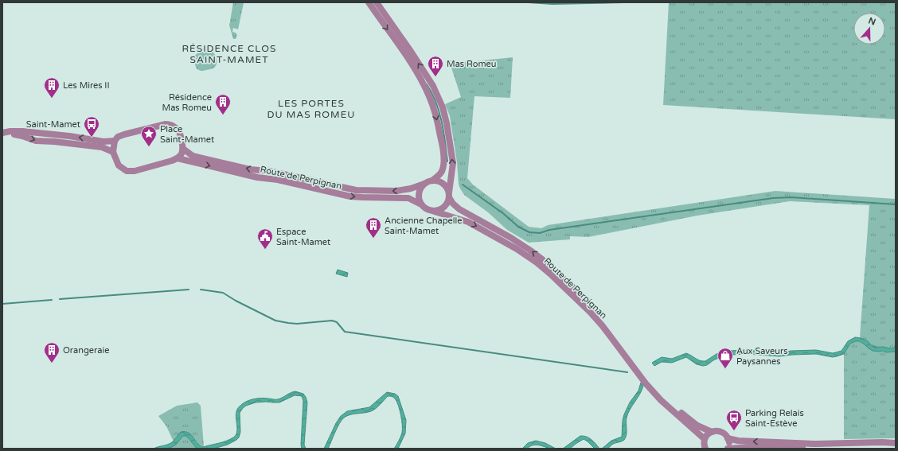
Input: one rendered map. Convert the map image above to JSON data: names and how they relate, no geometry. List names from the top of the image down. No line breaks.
{"streets":{"main road":["Route de Perpignan"]},"districts":["RÉSIDENCE CLOS SAINT-MAMET","LES PORTES DU MAS ROMEU"],"places":{"building":["Mas Romeu","Les Mires II","Résidence Mas Romeu","Ancienne Chapelle Saint-Mamet","Orangeraie"],"bus stop":["Saint-Mamet","Parking Relais Saint-Estève"],"place":["Place Saint-Mamet"],"public building":["Espace Saint-Mamet"],"shop":["Aux Saveurs Paysannes"]},"north":"top"}
